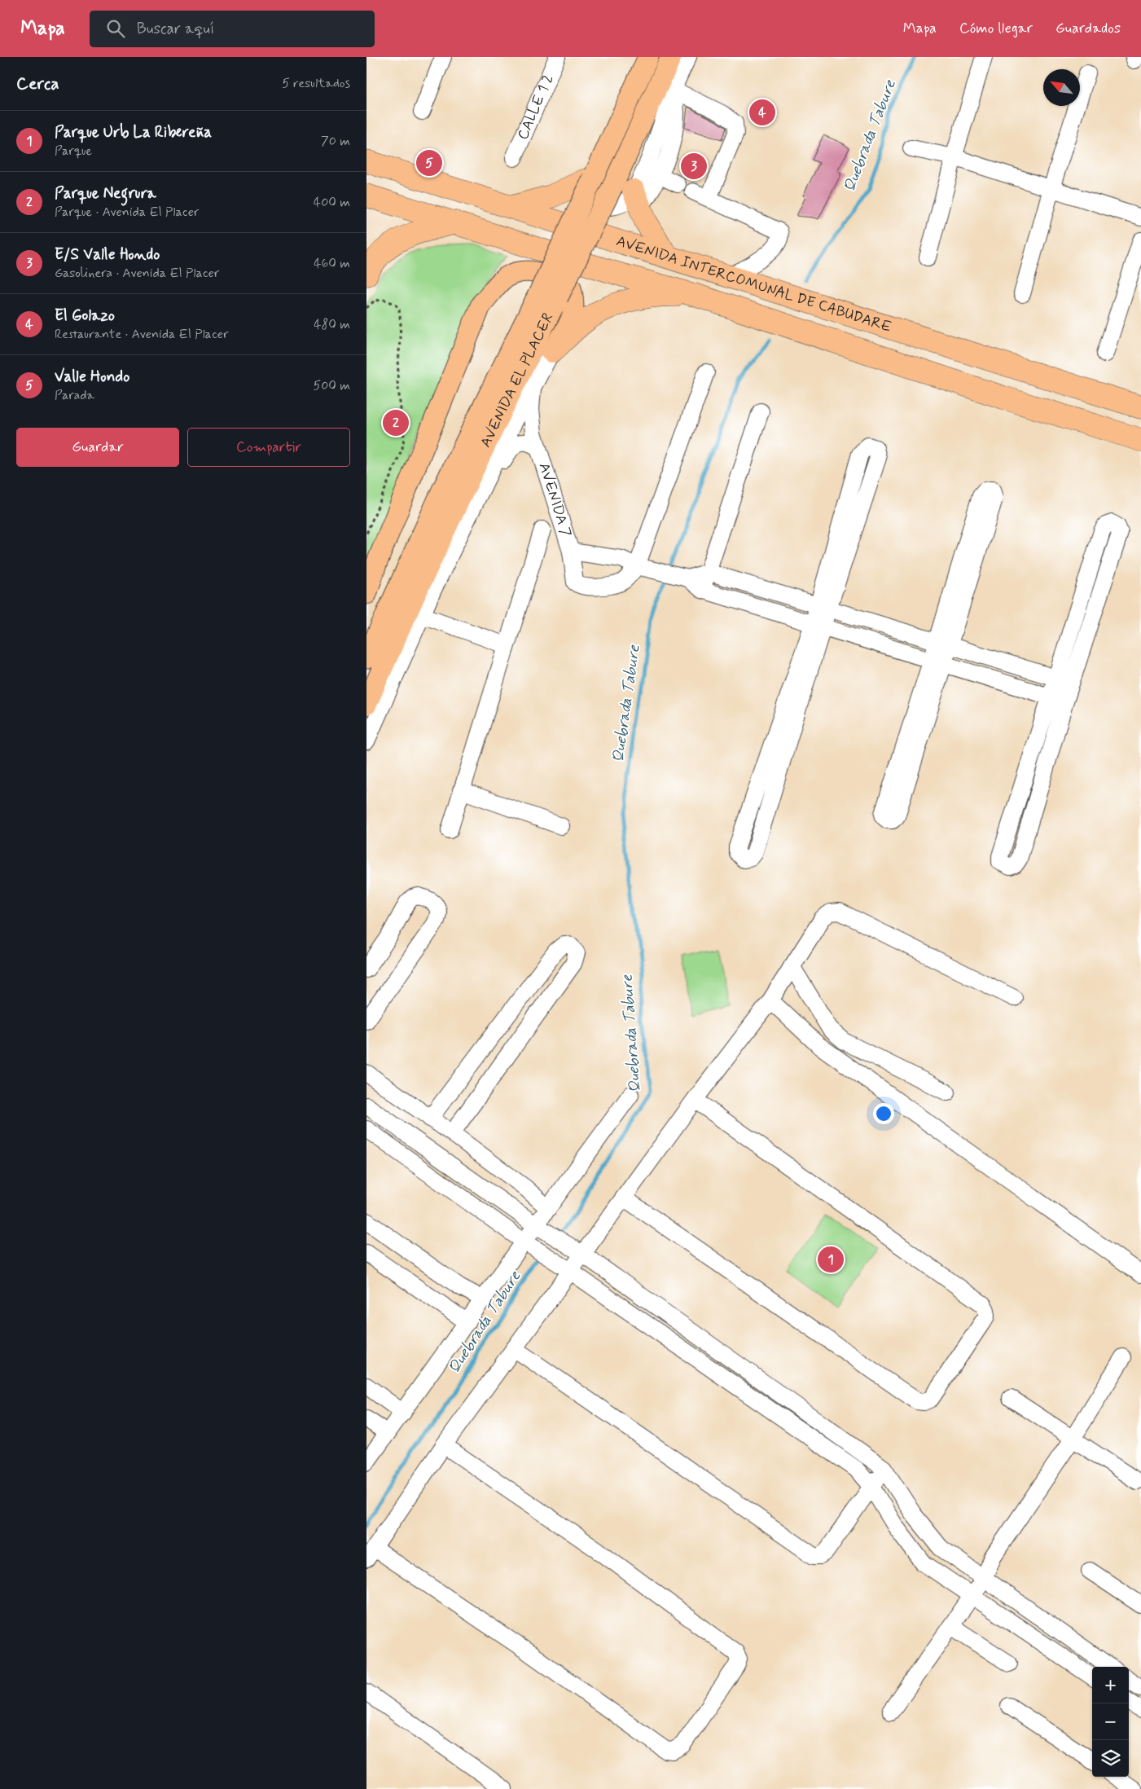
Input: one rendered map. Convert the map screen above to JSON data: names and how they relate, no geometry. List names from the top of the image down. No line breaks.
{"streets":{"highway":["AVENIDA INTERCOMUNAL DE CABUDARE"],"main road":["AVENIDA EL PLACER"],"street":["CALLE 1 2","AVENIDA 7"]},"water":["Quebrada Tabure"],"north":"top left","page":{"header":"Mapa","search":"Buscar aquí","nav":["Mapa","Cómo llegar","Guardados"],"heading":["Cerca","5 resultados"],"pins":["4","5","3","2","1"],"list":[{"mark":"1","name":"Parque Urb La Ribereña","note":"Parque","value":"70 m"},{"mark":"2","name":"Parque Negrura","note":"Parque · Avenida El Placer","value":"400 m"},{"mark":"3","name":"E/S Valle Hondo","note":"Gasolinera · Avenida El Placer","value":"460 m"},{"mark":"4","name":"El Golazo","note":"Restaurante · Avenida El Placer","value":"480 m"},{"mark":"5","name":"Valle Hondo","note":"Parada","value":"500 m"}],"buttons":["Guardar","Compartir"],"map_buttons":["+","−"]}}
